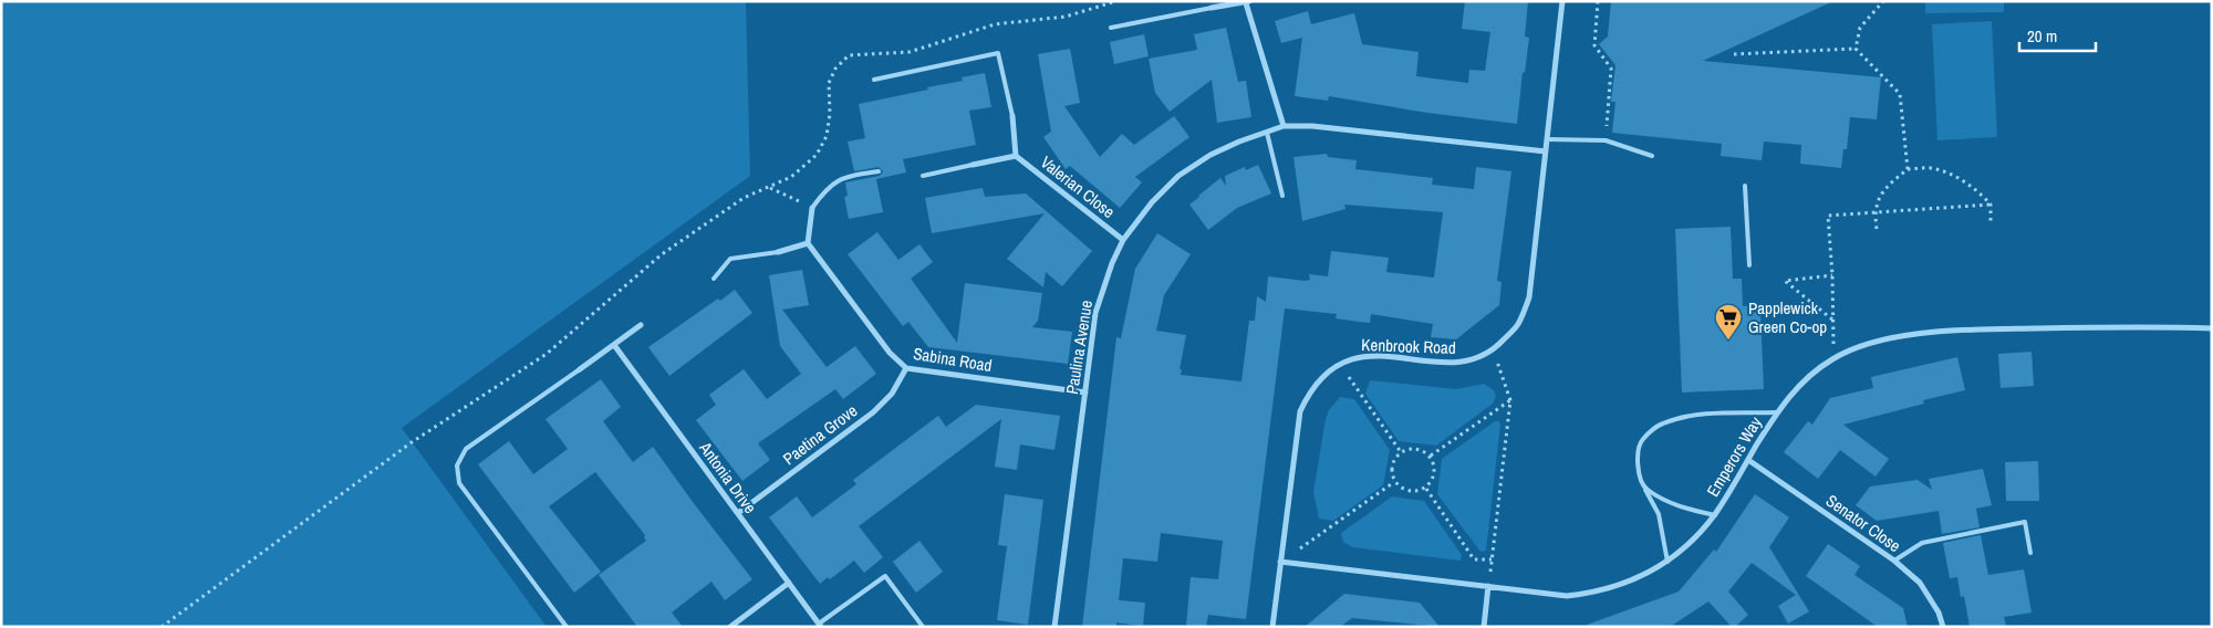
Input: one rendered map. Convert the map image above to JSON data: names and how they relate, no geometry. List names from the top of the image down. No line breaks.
{"streets":{"street":["Valerian Close","Kenbrook Road","Paulina Avenue","Sabina Road","Paetina Grove","Emperors Way","Antonia Drive","Senator Close"]},"crossings":[["Valerian Close","Paulina Avenue"],["Kenbrook Road","Paulina Avenue"],["Kenbrook Road","Emperors Way"],["Paulina Avenue","Sabina Road"],["Sabina Road","Paetina Grove"],["Paetina Grove","Antonia Drive"],["Emperors Way","Senator Close"]],"places":{"supermarket":["Papplewick Green Co-op"]},"scale_bar":"20 m"}
